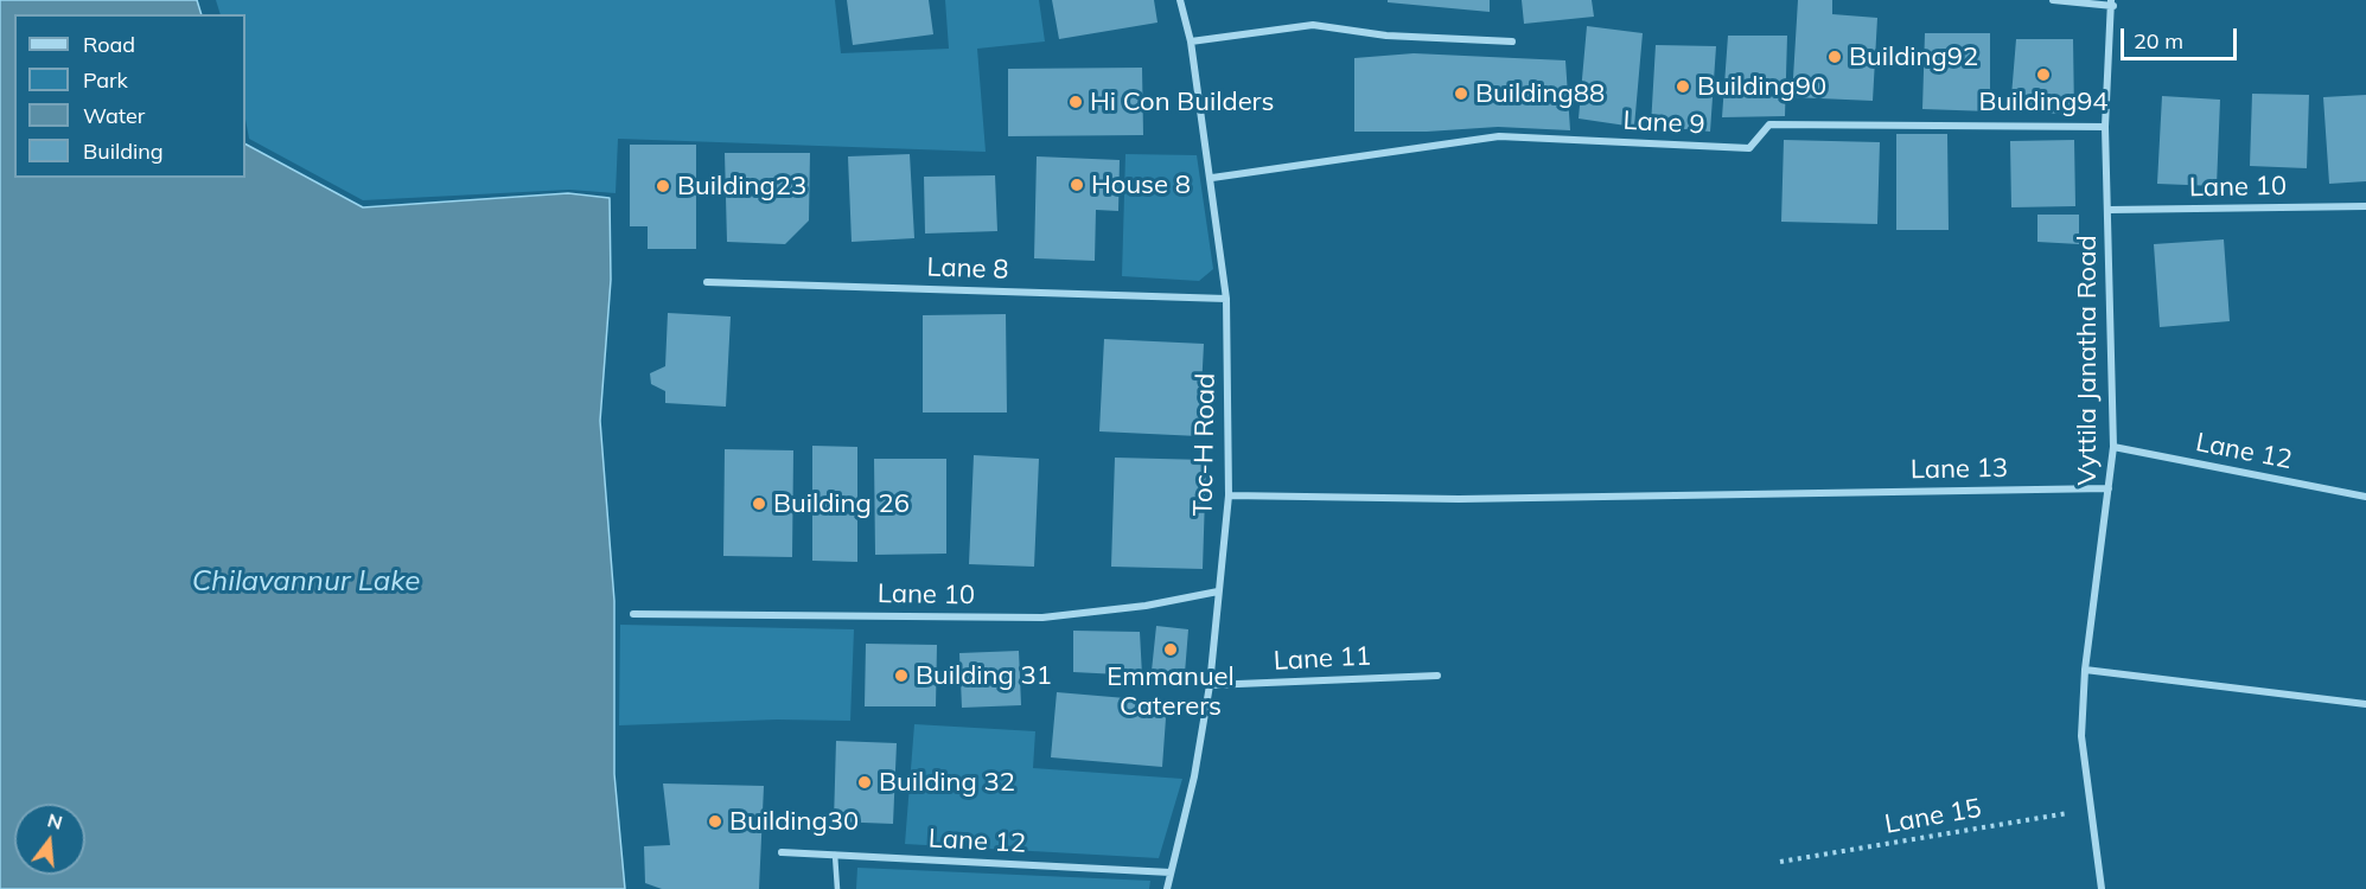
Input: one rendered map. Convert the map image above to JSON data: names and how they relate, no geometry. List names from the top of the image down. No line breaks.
{"streets":{"street":["Lane 9","Lane 10","Lane 8","Vyttila Janatha Road","Toc-H Road","Lane 12","Lane 13","Lane 11"],"path":["Lane 15"]},"crossings":[["Lane 9","Vyttila Janatha Road"],["Lane 9","Toc-H Road"],["Lane 10","Vyttila Janatha Road"],["Lane 10","Toc-H Road"],["Lane 8","Toc-H Road"],["Vyttila Janatha Road","Lane 12"],["Vyttila Janatha Road","Lane 13"],["Vyttila Janatha Road","Lane 15"],["Toc-H Road","Lane 12"],["Toc-H Road","Lane 13"],["Toc-H Road","Lane 11"]],"water":["Chilavannur Lake"],"places":["Building92","Building94","Building90","Building88","Hi Con Builders","House 8","Building23","Building 26","Emmanuel Caterers","Building 31","Building 32","Building30"],"legend":["Road","Park","Water","Building"],"scale_bar":"20 m","north":"top"}
